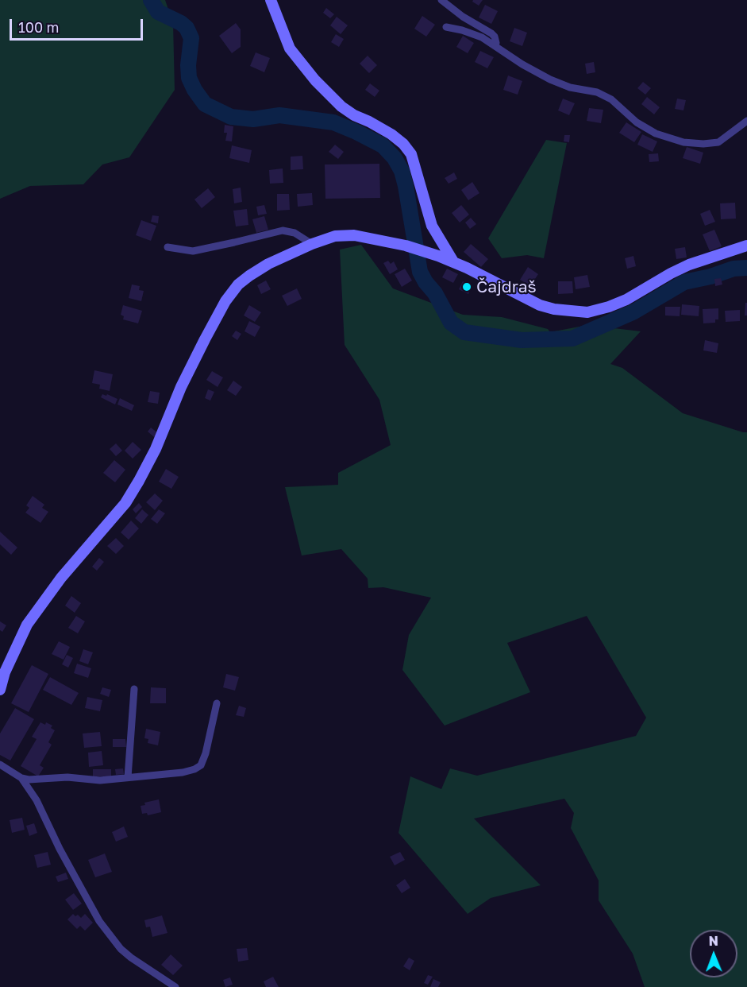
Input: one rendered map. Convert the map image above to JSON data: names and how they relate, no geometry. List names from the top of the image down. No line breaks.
{"places":["Čajdraš"],"scale_bar":"100 m","north":"top"}
